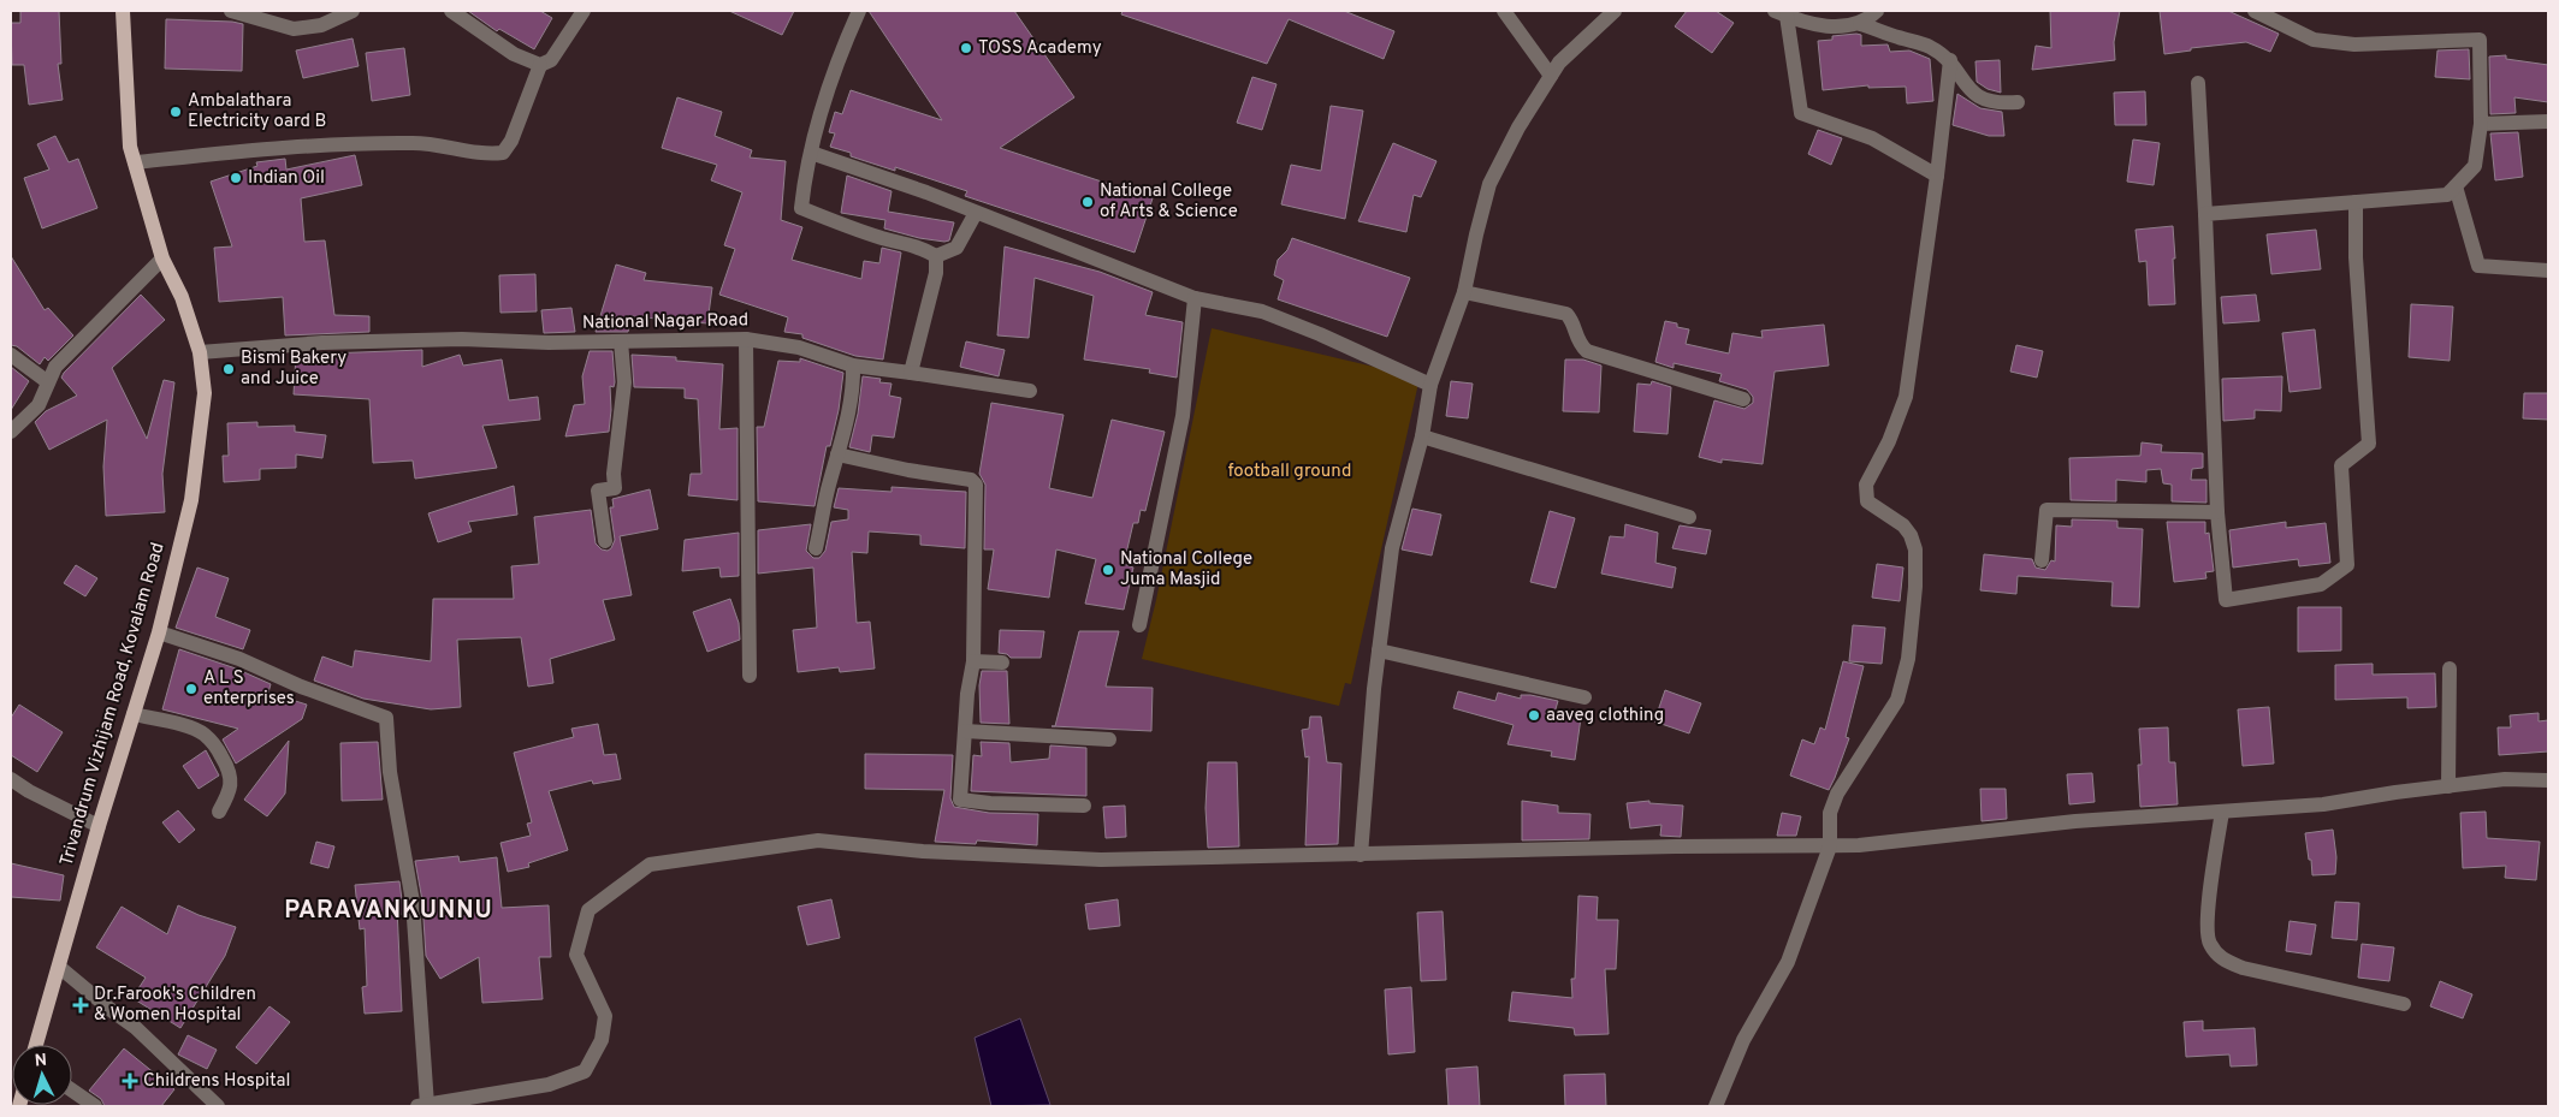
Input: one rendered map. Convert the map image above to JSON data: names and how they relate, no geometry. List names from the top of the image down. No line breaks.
{"streets":{"main road":["Trivandrum Vizhijam Road, Kovalam Road"],"street":["National Nagar Road"]},"crossings":[["National Nagar Road","Trivandrum Vizhijam Road, Kovalam Road"]],"districts":["PARAVANKUNNU"],"parks":["football ground"],"places":{"other":["TOSS Academy","Ambalathara Electricity oard B","Indian Oil","National College of Arts & Science","Bismi Bakery and Juice","National College Juma Masjid","A L S enterprises","aaveg clothing"],"health":["Dr.Farook's Children & Women Hospital","Childrens Hospital"]},"north":"top"}
